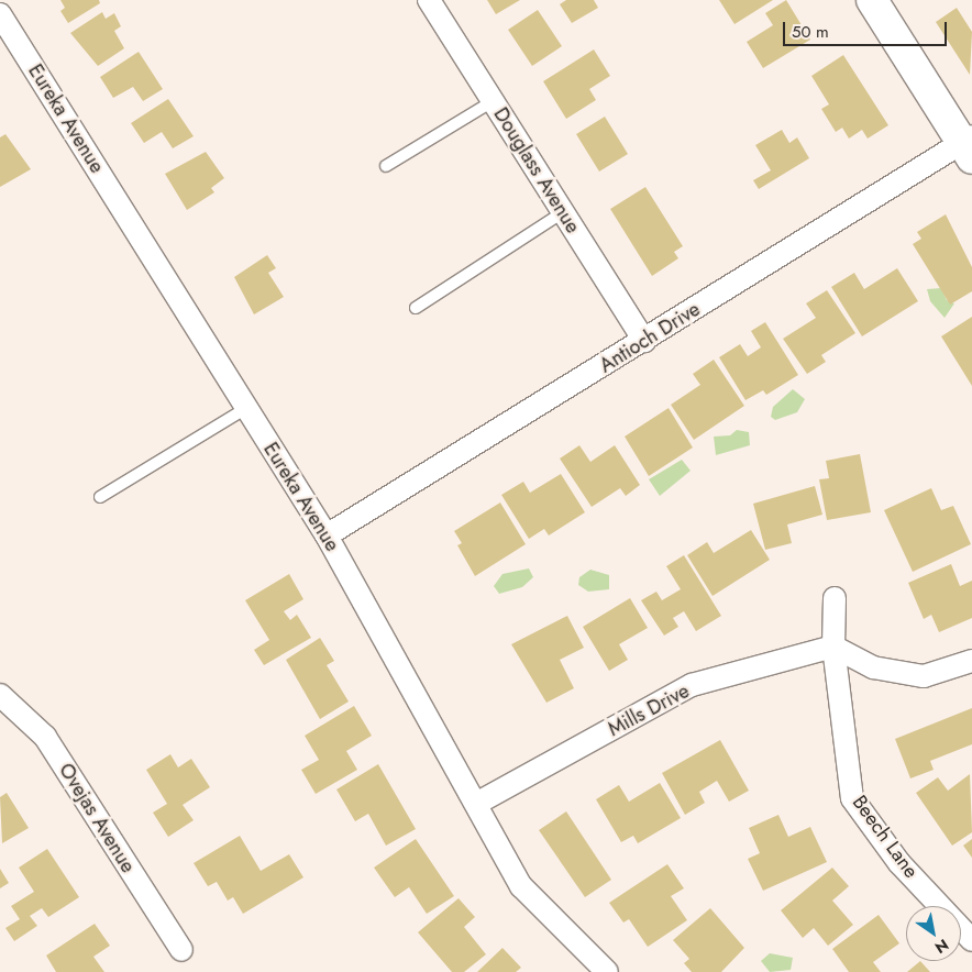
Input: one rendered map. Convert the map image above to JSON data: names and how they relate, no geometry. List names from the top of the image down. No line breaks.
{"streets":{"street":["Eureka Avenue","Douglass Avenue","Antioch Drive","Mills Drive","Ovejas Avenue","Beech Lane"]},"crossings":[["Eureka Avenue","Antioch Drive"],["Eureka Avenue","Mills Drive"],["Douglass Avenue","Antioch Drive"],["Mills Drive","Beech Lane"]],"scale_bar":"50 m","north":"bottom right"}
